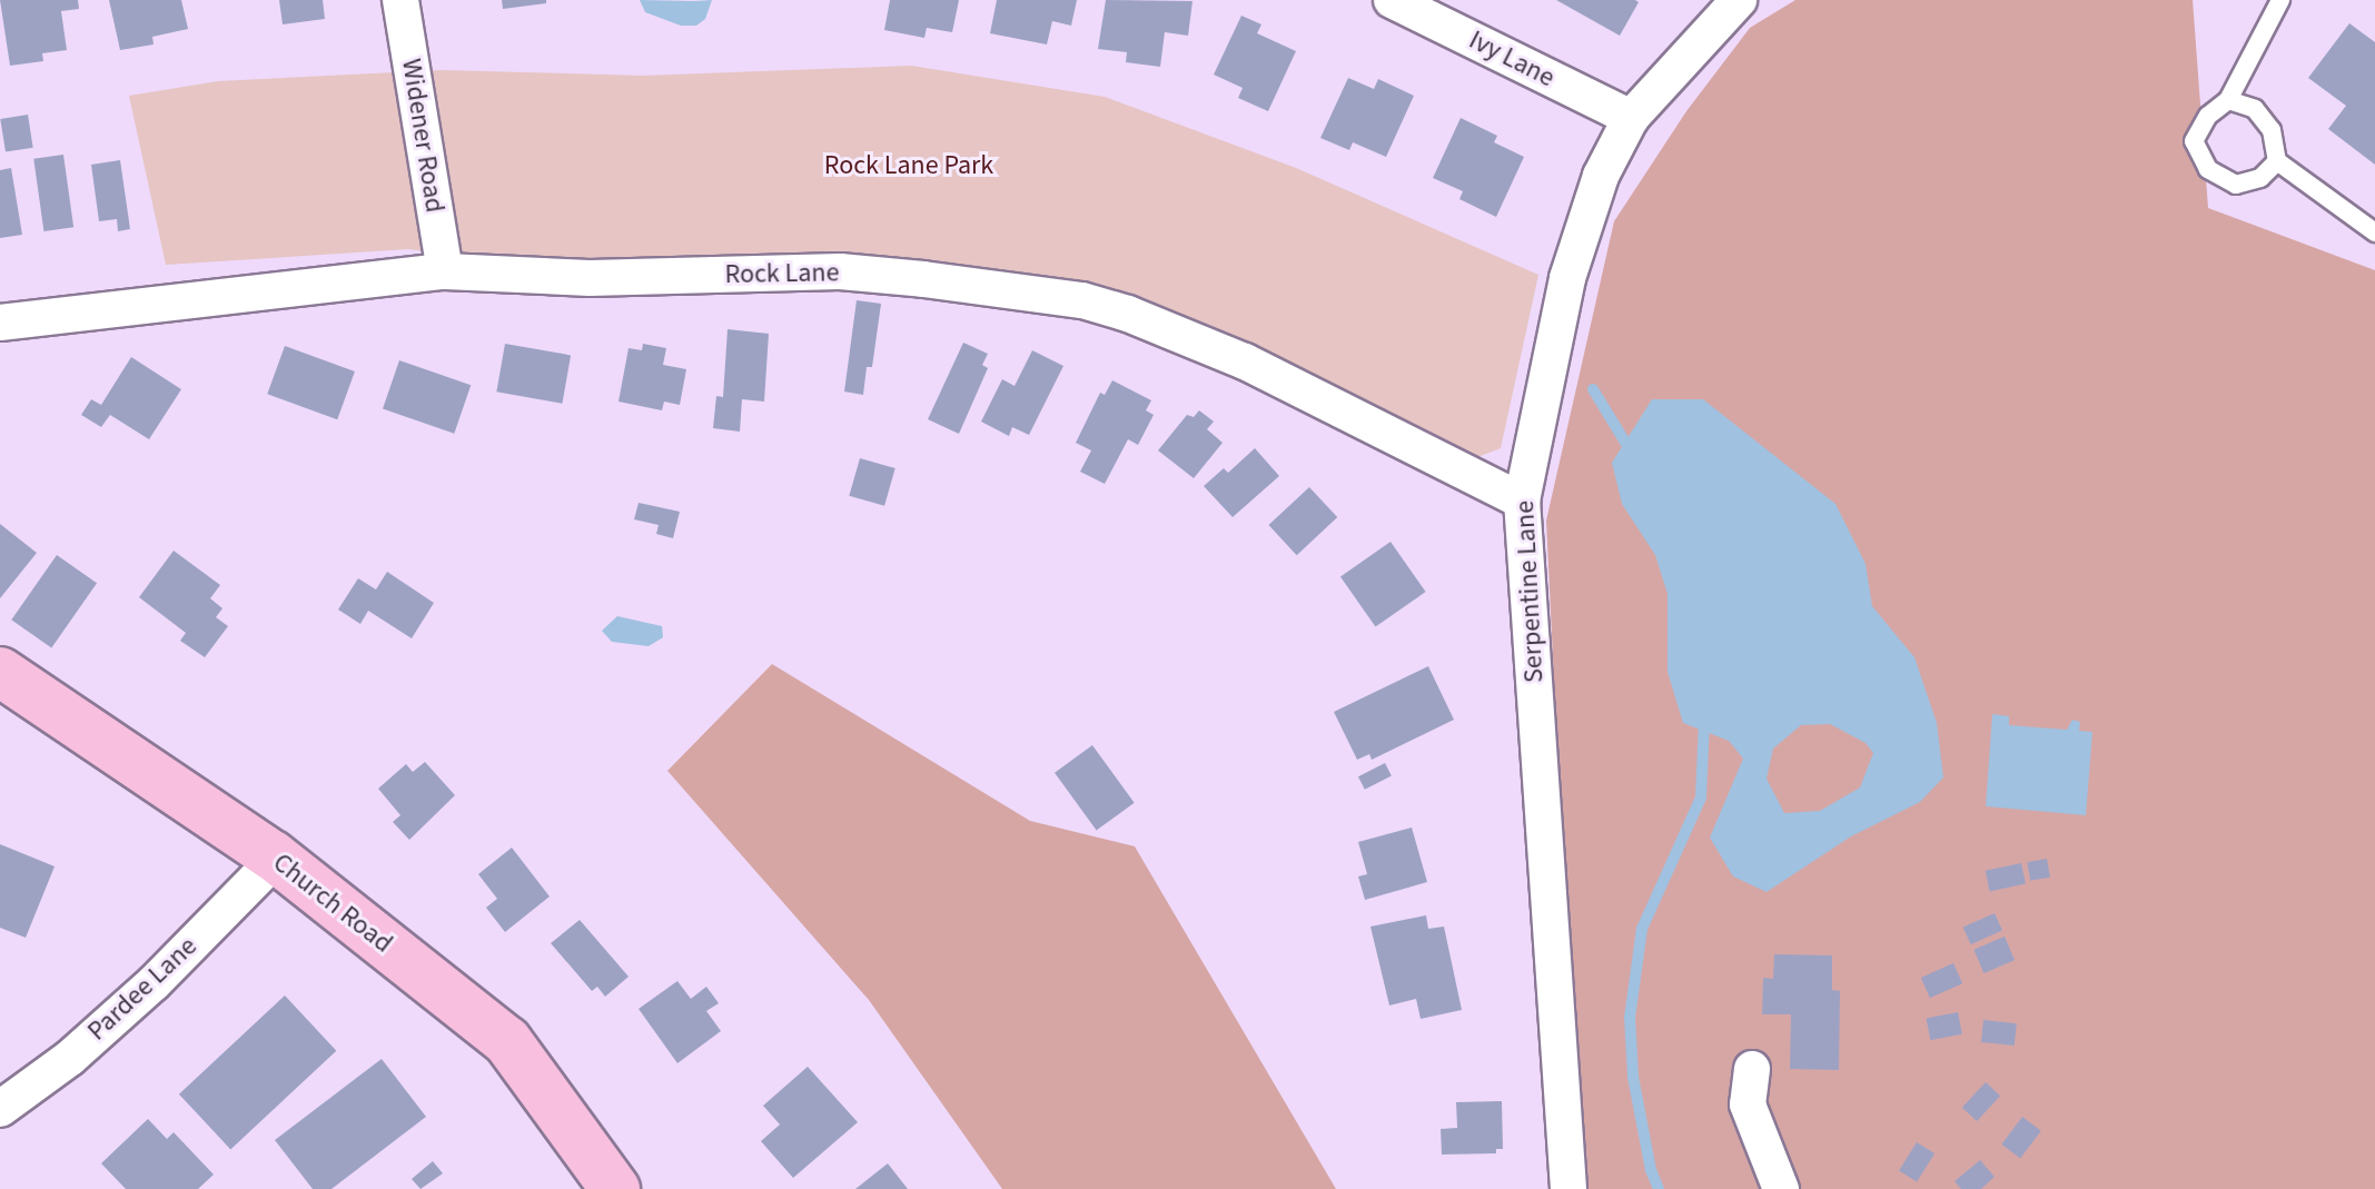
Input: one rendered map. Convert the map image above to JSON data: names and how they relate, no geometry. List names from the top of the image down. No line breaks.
{"streets":{"main road":["Church Road"],"street":["Ivy Lane","Widener Road","Rock Lane","Serpentine Lane","Pardee Lane"]},"crossings":[["Ivy Lane","Serpentine Lane"],["Widener Road","Rock Lane"],["Rock Lane","Serpentine Lane"],["Church Road","Pardee Lane"]],"parks":["Rock Lane Park"]}
